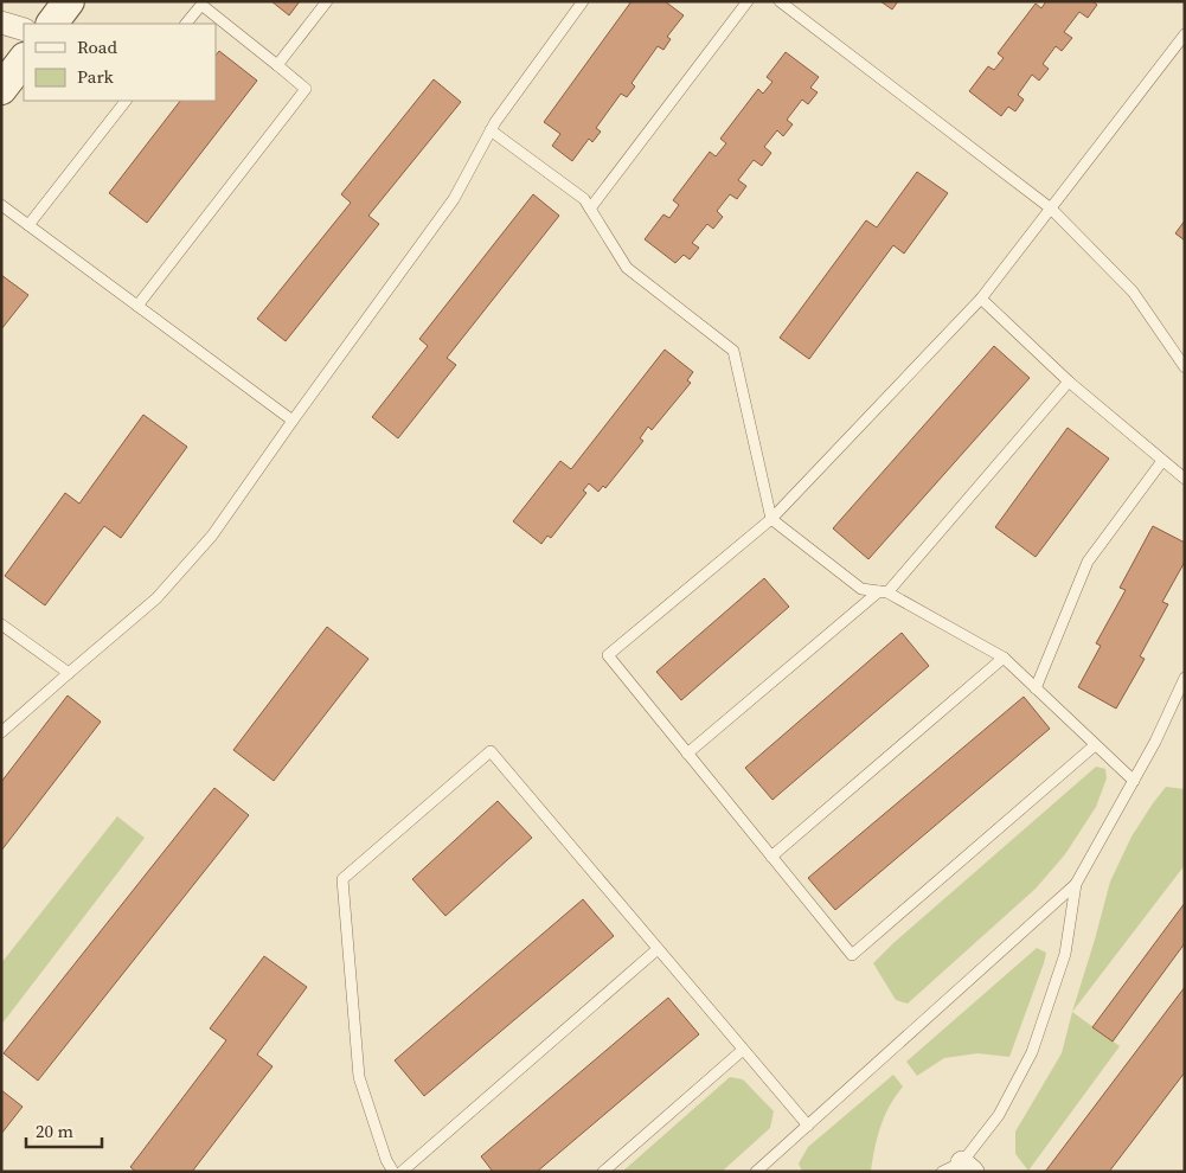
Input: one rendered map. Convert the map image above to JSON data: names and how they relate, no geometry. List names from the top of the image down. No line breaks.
{"legend":["Road","Park"],"scale_bar":"20 m"}
